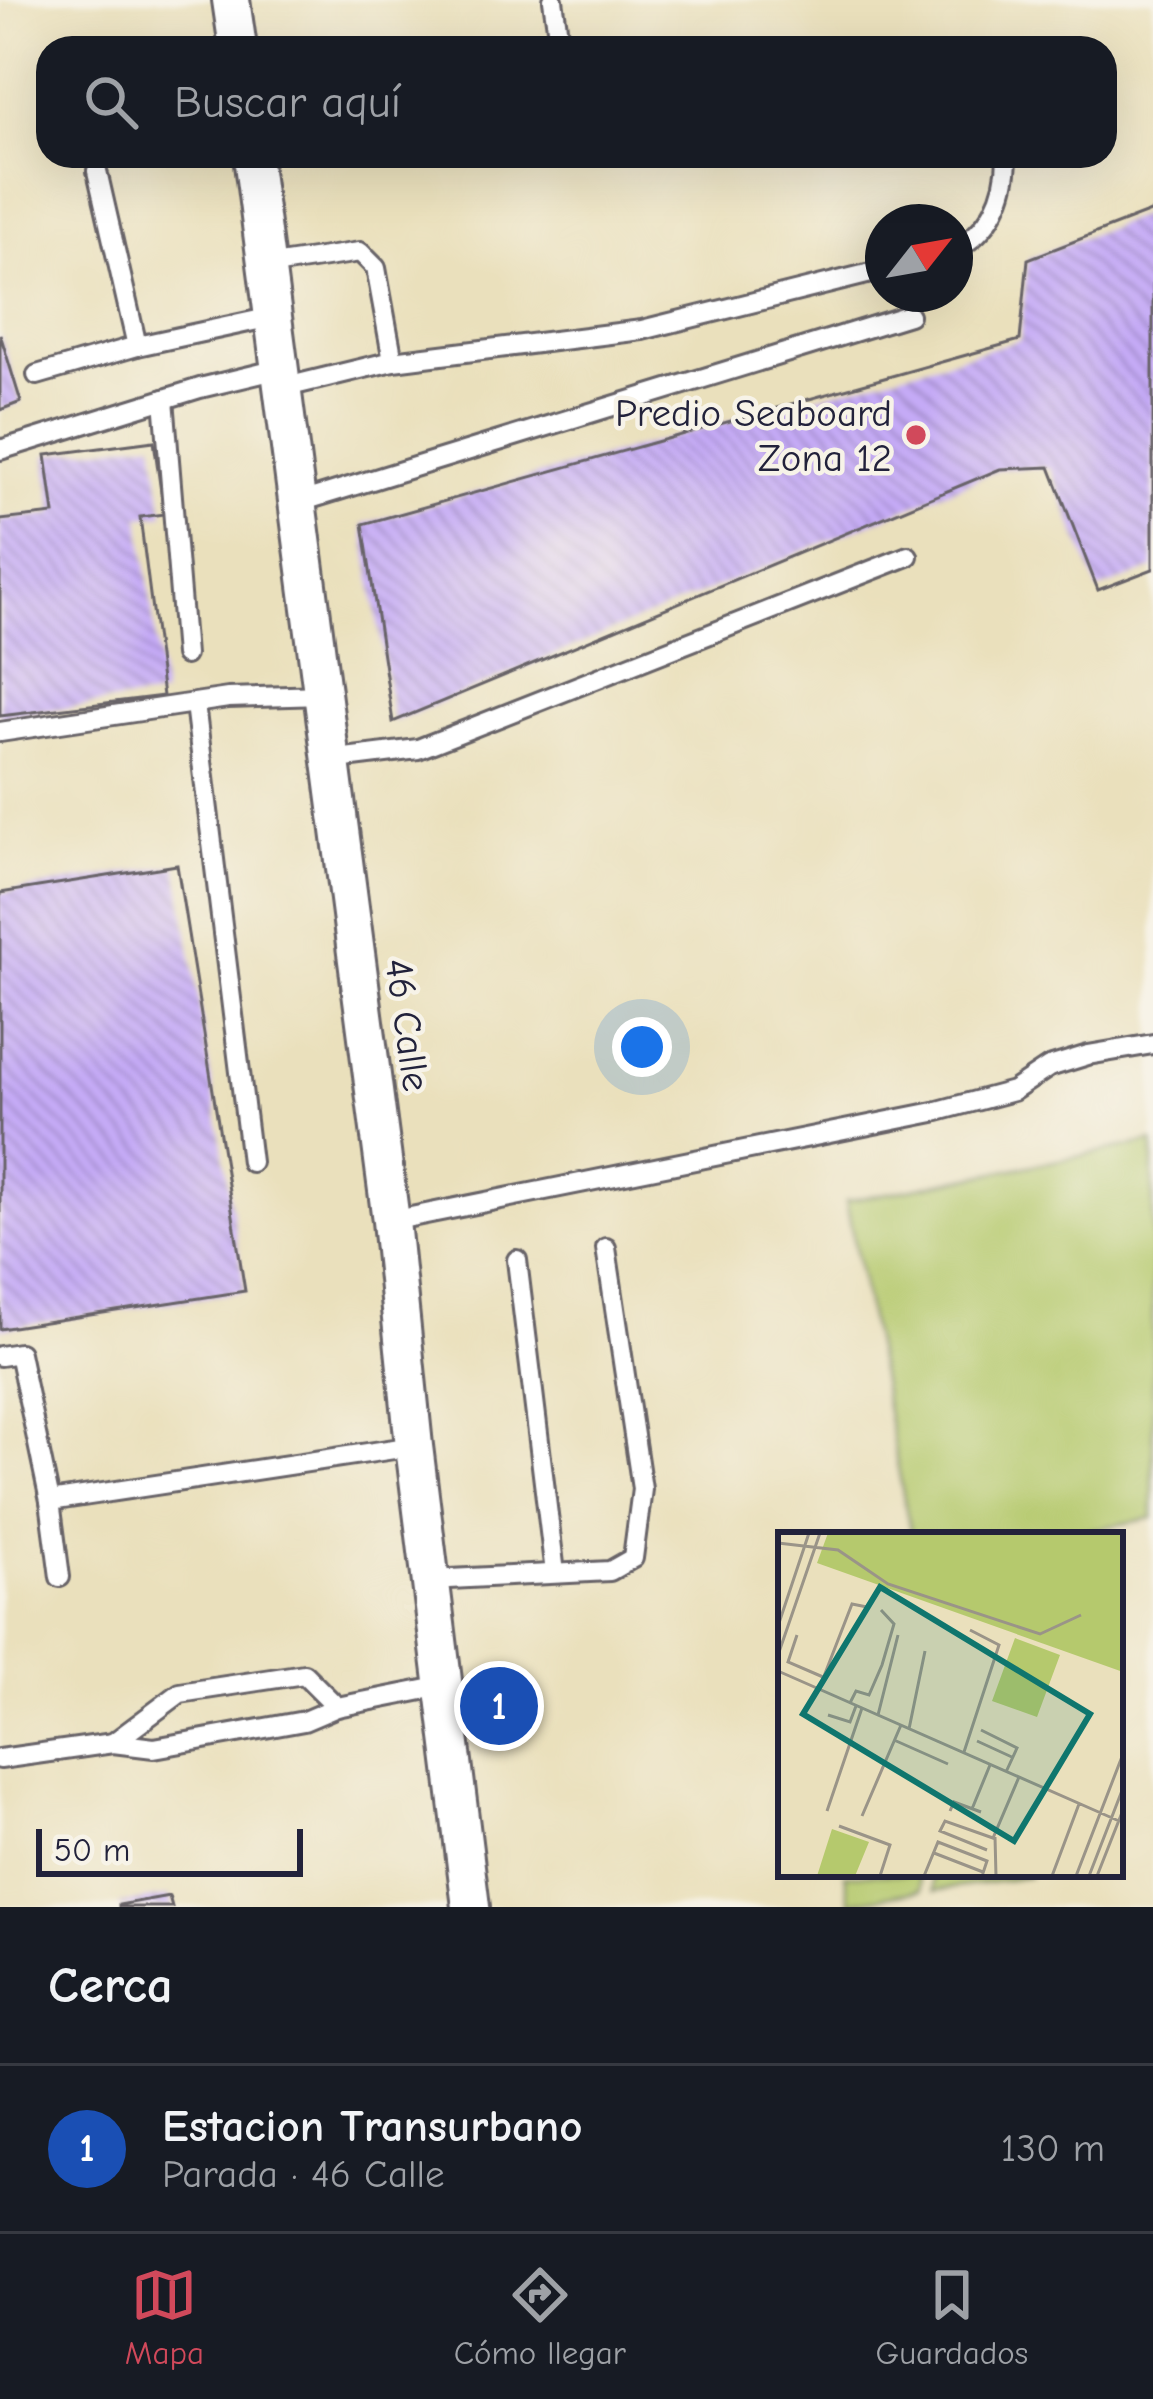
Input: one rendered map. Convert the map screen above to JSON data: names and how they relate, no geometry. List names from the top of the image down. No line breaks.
{"streets":{"street":["46 Calle"]},"places":["Predio Seaboard Zona 12"],"scale_bar":"50 m","north":"top right","page":{"search":"Buscar aquí","pins":"1","scale":"50 m","heading":"Cerca","list":[{"mark":"1","name":"Estacion Transurbano","note":"Parada · 46 Calle","value":"130 m"}],"nav":["Mapa","Cómo llegar","Guardados"]}}
